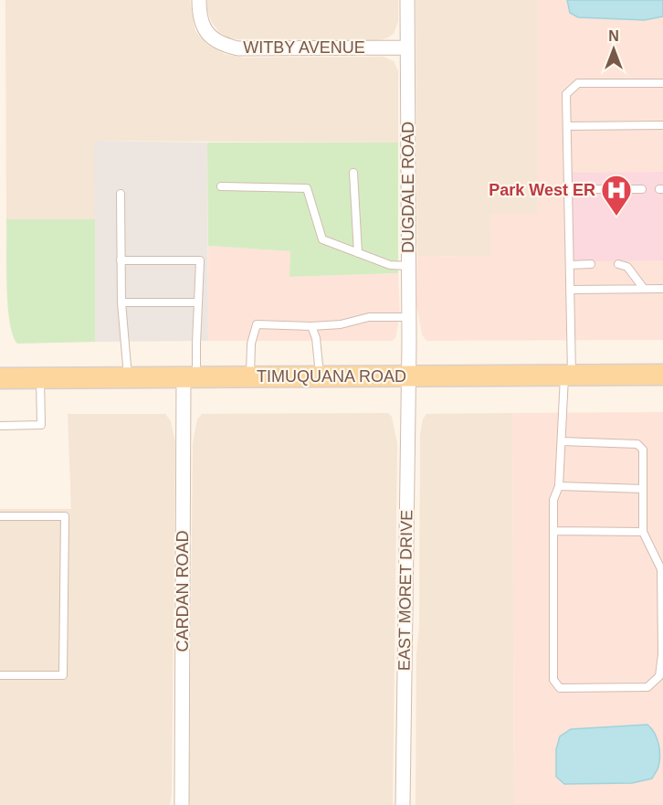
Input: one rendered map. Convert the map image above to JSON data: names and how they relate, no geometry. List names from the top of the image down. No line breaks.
{"streets":{"main road":["TIMUQUANA ROAD"],"street":["WITBY AVENUE","DUGDALE ROAD","EAST MORET DRIVE","CARDAN ROAD"]},"crossings":[["WITBY AVENUE","DUGDALE ROAD"],["DUGDALE ROAD","TIMUQUANA ROAD"],["DUGDALE ROAD","EAST MORET DRIVE"],["TIMUQUANA ROAD","EAST MORET DRIVE"],["TIMUQUANA ROAD","CARDAN ROAD"]],"places":{"hospital":["Park West ER"]},"north":"top"}
